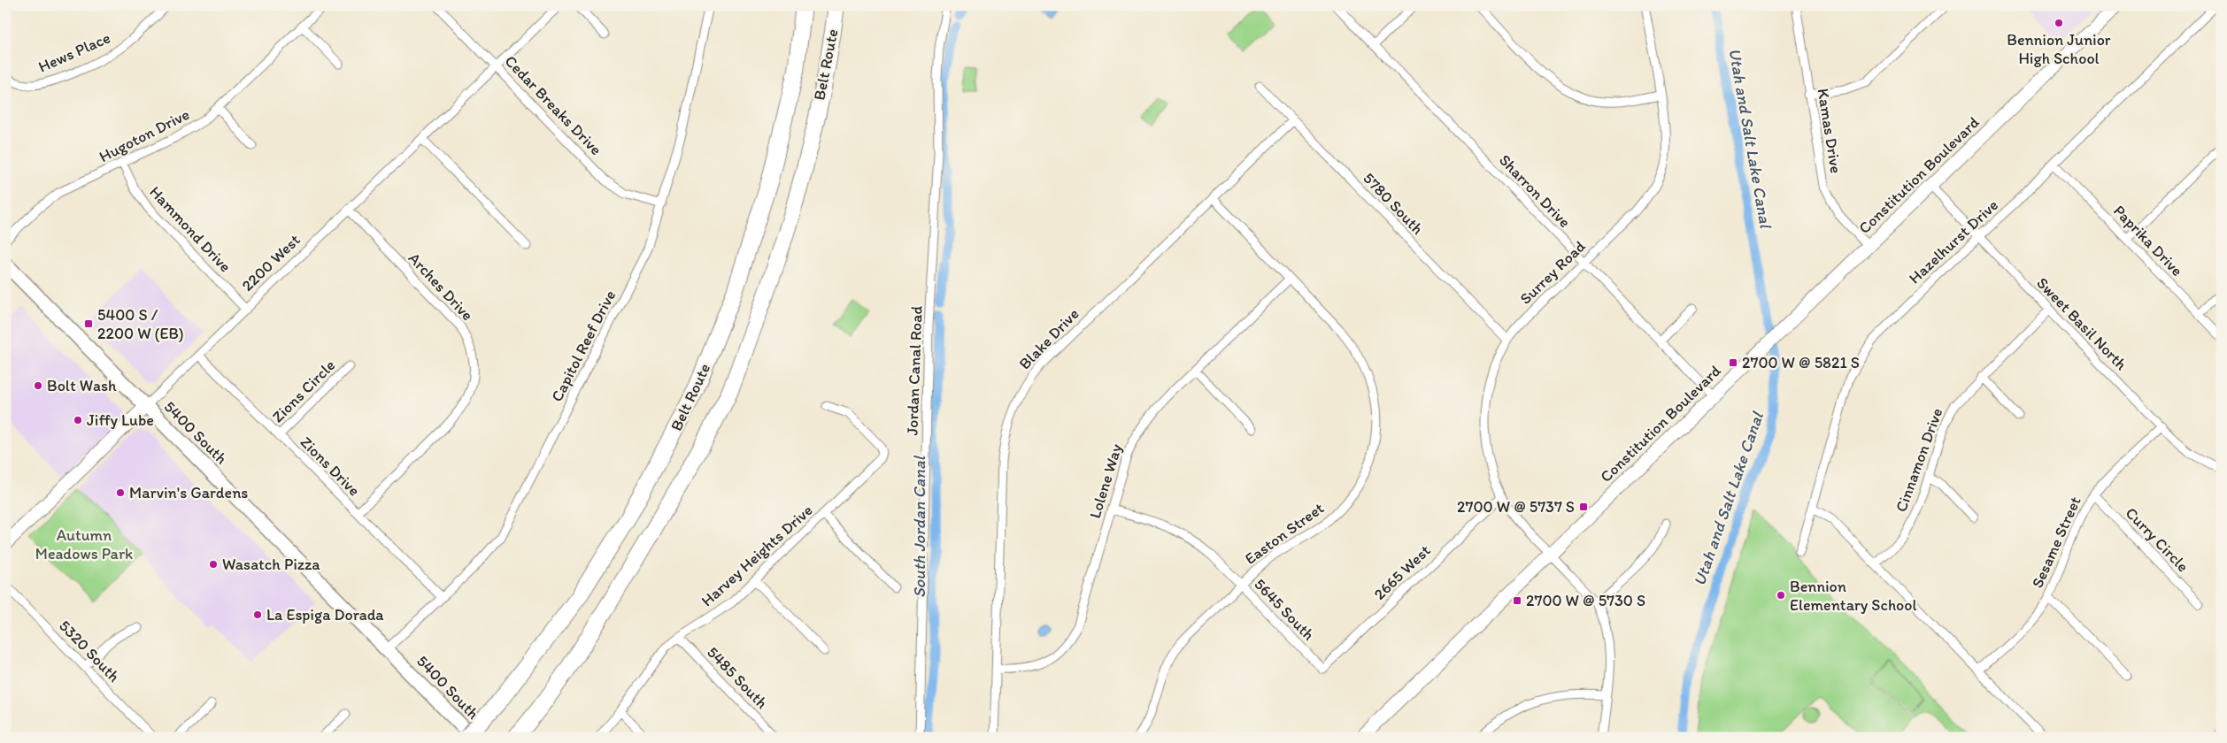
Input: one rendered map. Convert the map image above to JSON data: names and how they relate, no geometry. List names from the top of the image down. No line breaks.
{"streets":{"highway":["Belt Route"],"main road":["Constitution Boulevard","2200 West","5400 South"],"street":["Hews Place","Cedar Breaks Drive","Kamas Drive","Hugoton Drive","Sharron Drive","5780 South","Hammond Drive","Paprika Drive","Hazelhurst Drive","Surrey Road","Arches Drive","Sweet Basil North","Blake Drive","Capitol Reef Drive","Jordan Canal Road","Zions Circle","Cinnamon Drive","Zions Drive","Lolene Way","Easton Street","Curry Circle","Sesame Street","Harvey Heights Drive","2665 West","5645 South","5320 South","5485 South"]},"crossings":[["Cedar Breaks Drive","2200 West"],["Cedar Breaks Drive","Capitol Reef Drive"],["Kamas Drive","Constitution Boulevard"],["Hugoton Drive","Hammond Drive"],["Constitution Boulevard","Sharron Drive"],["Constitution Boulevard","Surrey Road"],["Constitution Boulevard","Sweet Basil North"],["Sharron Drive","Surrey Road"],["5780 South","Surrey Road"],["5780 South","Blake Drive"],["Hammond Drive","2200 West"],["Paprika Drive","Hazelhurst Drive"],["Hazelhurst Drive","Sweet Basil North"],["2200 West","Arches Drive"],["2200 West","5400 South"],["2200 West","Zions Drive"],["Surrey Road","2665 West"],["Arches Drive","Zions Drive"],["Sweet Basil North","Cinnamon Drive"],["Sweet Basil North","Sesame Street"],["Blake Drive","Lolene Way"],["Blake Drive","Easton Street"],["Capitol Reef Drive","5400 South"],["Capitol Reef Drive","Zions Drive"],["Zions Circle","Zions Drive"],["Lolene Way","Easton Street"],["Lolene Way","5645 South"],["Easton Street","5645 South"],["Curry Circle","Sesame Street"],["Harvey Heights Drive","5485 South"],["2665 West","5645 South"]],"water":["Utah and Salt Lake Canal","South Jordan Canal"],"parks":["Autumn Meadows Park"],"places":{"other":["Bennion Junior High School","Bolt Wash","Jiffy Lube","Marvin's Gardens","Wasatch Pizza","Bennion Elementary School","La Espiga Dorada"],"transit":["5400 S / 2200 W (EB)","2700 W @ 5821 S","2700 W @ 5737 S","2700 W @ 5730 S"]}}
